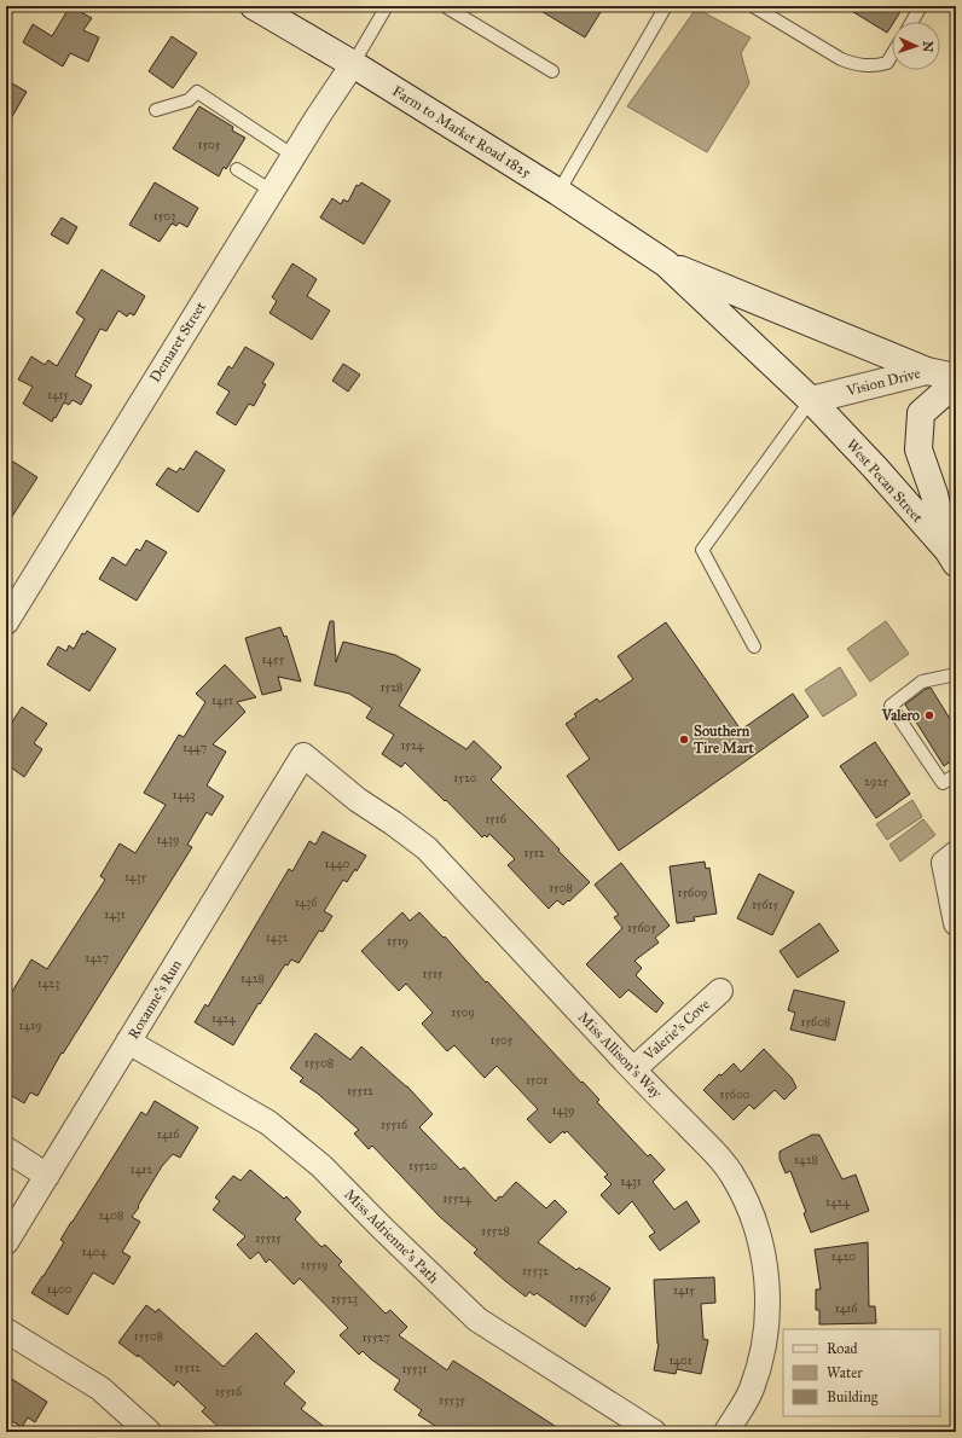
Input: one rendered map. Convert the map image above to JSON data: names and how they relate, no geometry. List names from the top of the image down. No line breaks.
{"streets":{"main road":["Farm to Market Road 1825","Vision Drive","West Pecan Street"],"street":["Demaret Street","Roxanne's Run","Valerie's Cove","Miss Allison's Way","Miss Adrienne's Path"]},"crossings":[["Farm to Market Road 1825","Demaret Street"],["Farm to Market Road 1825","West Pecan Street"],["Vision Drive","West Pecan Street"],["Roxanne's Run","Miss Allison's Way"],["Roxanne's Run","Miss Adrienne's Path"],["Valerie's Cove","Miss Allison's Way"]],"places":["Valero","Southern Tire Mart"],"house_numbers":["1505","1503","1415","1455","1528","1451","1524","1447","1520","2925","1443","1516","1439","1512","1440","1435","1508","15609","1436","15615","1431","15605","1432","1519","1427","1515","1428","1423","1509","1424","15608","1419","1505","15508","1501","15512","15600","1439","15516","1416","1428","15520","1412","1431","15524","1424","1408","15528","15515","1404","1420","15519","15532","1400","1415","15536","15523","1416","15508","15527","1401","15512","15531","15516","15535"],"legend":["Road","Water","Building"],"north":"right"}
